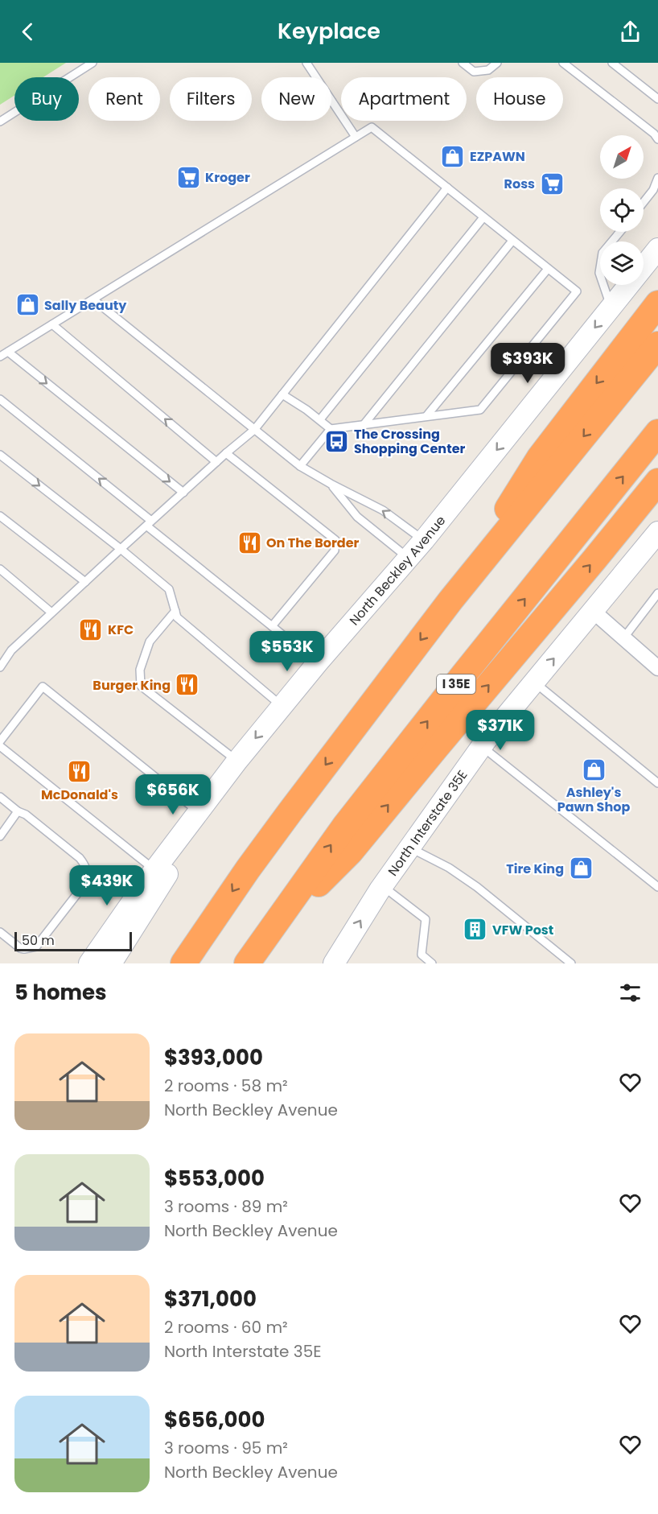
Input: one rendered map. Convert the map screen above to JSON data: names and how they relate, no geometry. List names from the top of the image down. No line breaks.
{"streets":{"highway":["I 35E"],"main road":["North Beckley Avenue","North Interstate 35E"]},"one_way":["North Beckley Avenue"],"places":{"shop":["EZPAWN","Sally Beauty","Ashley's Pawn Shop","Tire King"],"supermarket":["Kroger","Ross"],"bus stop":["The Crossing Shopping Center"],"restaurant":["On The Border","KFC","Burger King","McDonald's"],"building":["VFW Post"]},"scale_bar":"50 m","north":"top right","page":{"header":"Keyplace","chip":["Buy","Rent","Filters","New","Apartment","House"],"price":["$393K","$553K","$371K","$656K","$439K"],"scale":"50 m","heading":"5 homes","list":[{"name":"$393,000","note":"2 rooms · 58 m² · North Beckley Avenue"},{"name":"$553,000","note":"3 rooms · 89 m² · North Beckley Avenue"},{"name":"$371,000","note":"2 rooms · 60 m² · North Interstate 35E"},{"name":"$656,000","note":"3 rooms · 95 m² · North Beckley Avenue"}]}}
